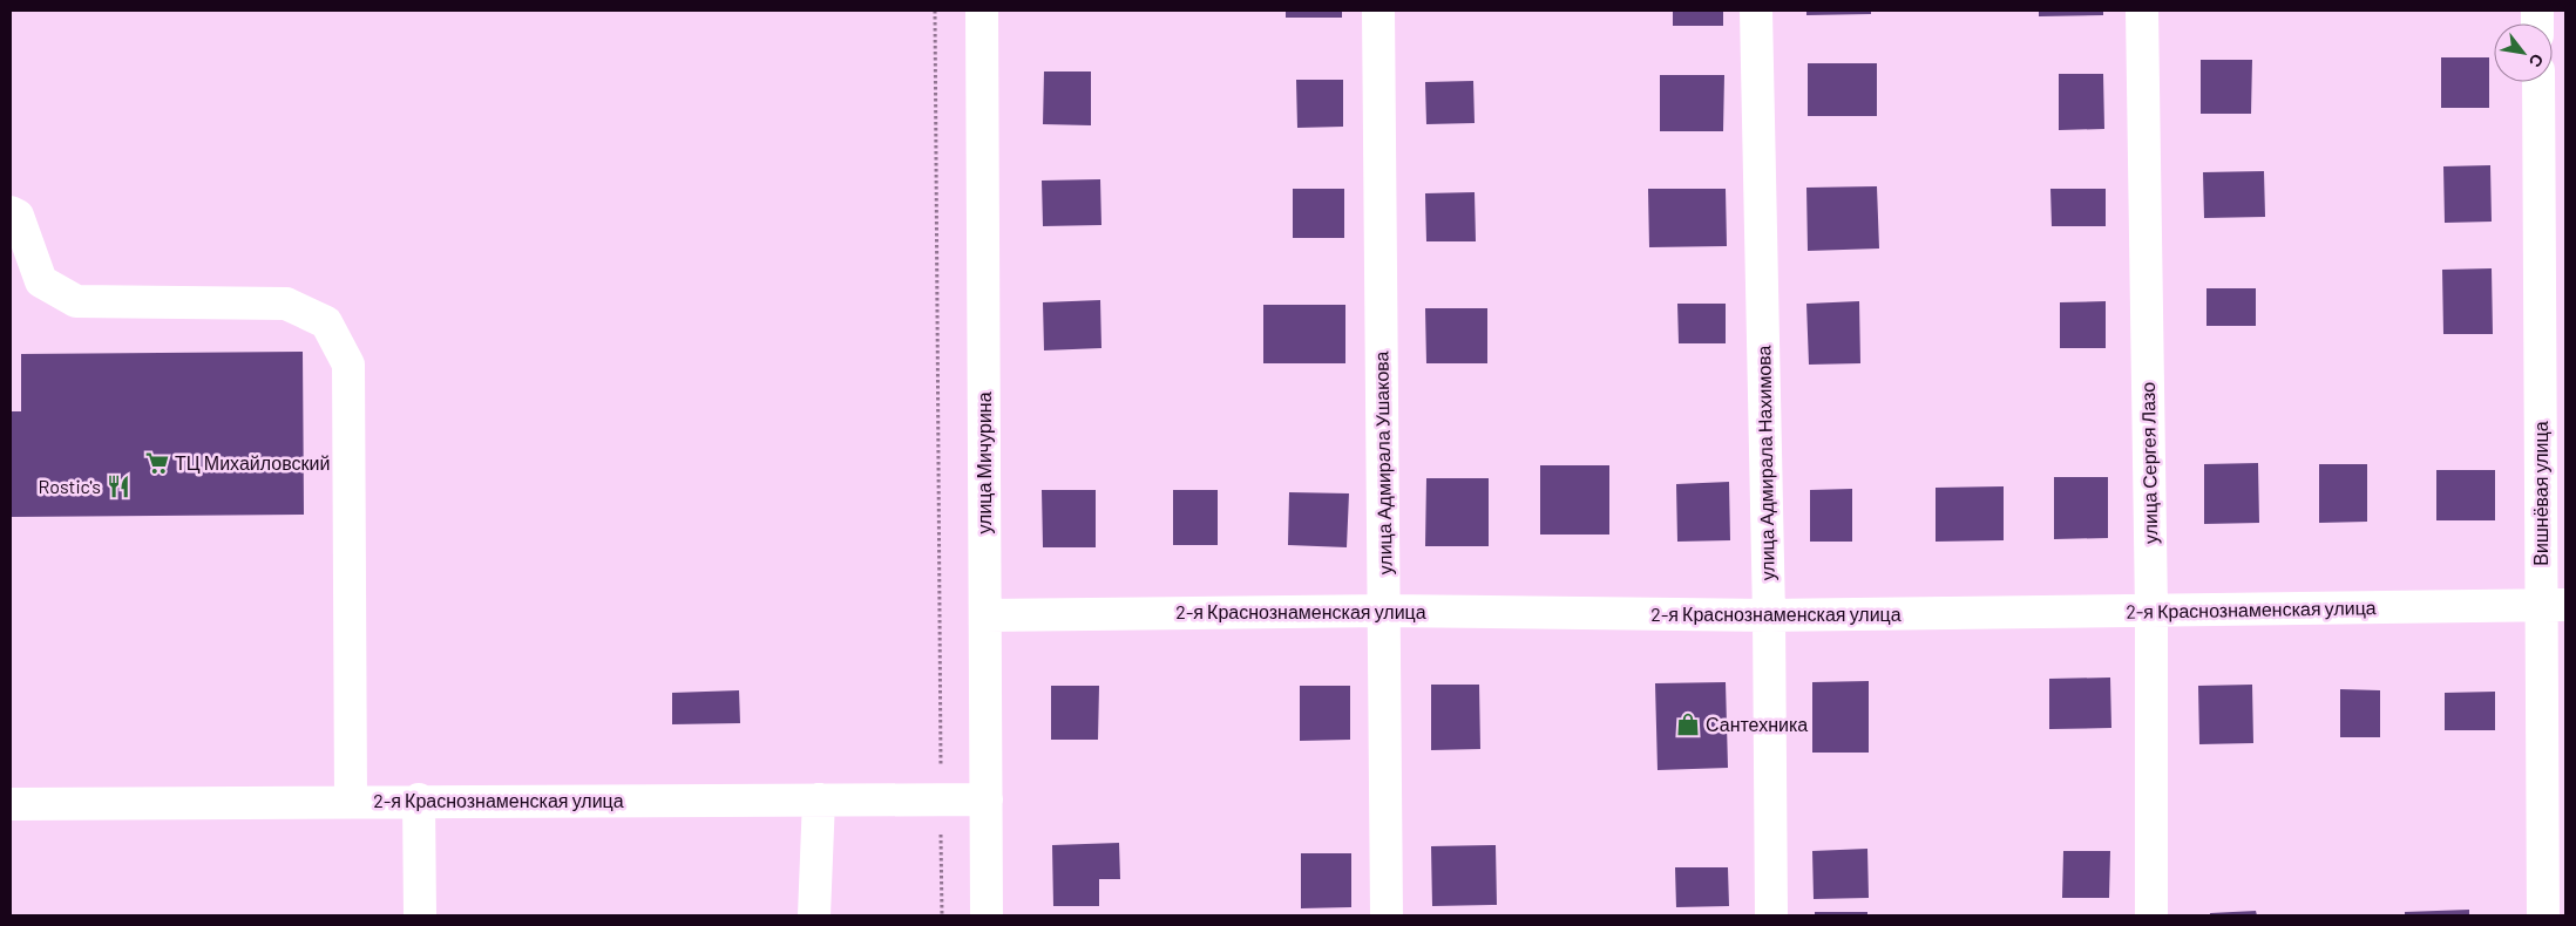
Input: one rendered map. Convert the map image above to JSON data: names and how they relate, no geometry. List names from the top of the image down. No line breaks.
{"streets":{"street":["улица Мичурина","улица Адмирала Ушакова","улица Адмирала Нахимова","улица Сергея Лазо","Вишнёвая улица","2-я Краснознаменская улица"]},"crossings":[["улица Мичурина","2-я Краснознаменская улица"],["улица Адмирала Ушакова","2-я Краснознаменская улица"],["улица Адмирала Нахимова","2-я Краснознаменская улица"],["улица Сергея Лазо","2-я Краснознаменская улица"],["Вишнёвая улица","2-я Краснознаменская улица"]],"places":{"supermarket":["ТЦ Михайловский"],"restaurant":["Rostic's"],"shop":["Сантехника"]},"north":"bottom right"}
